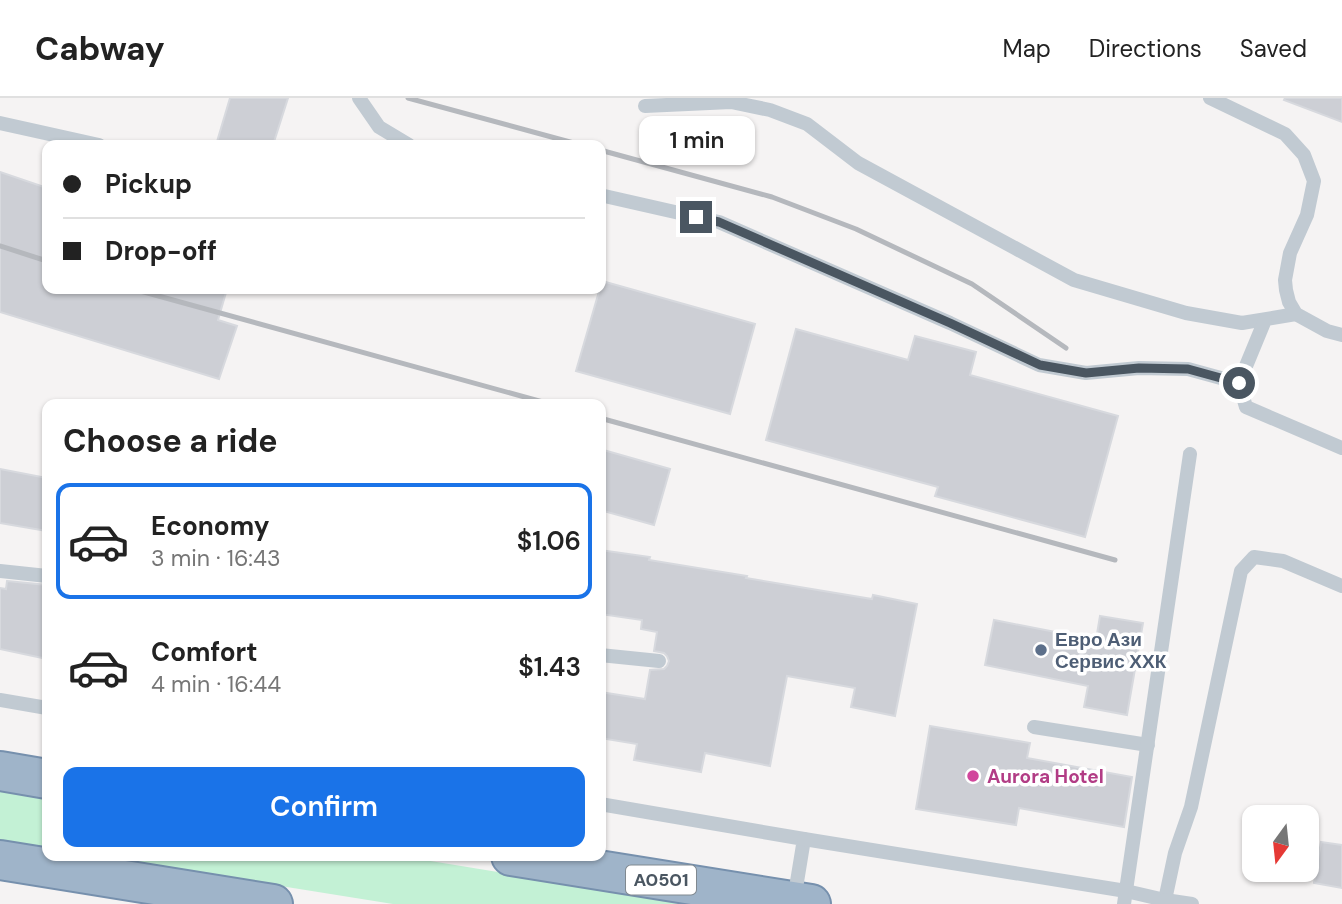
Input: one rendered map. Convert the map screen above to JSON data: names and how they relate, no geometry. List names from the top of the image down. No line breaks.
{"streets":{"highway":["A0501"]},"places":["Евро Ази Сервис ХХК","Aurora Hotel"],"north":"bottom","page":{"header":"Cabway","nav":["Map","Directions","Saved"],"bubble":"1 min","banner":["Pickup","Drop-off"],"heading":"Choose a ride","list":[{"name":"Economy","note":"3 min · 16:43","value":"$1.06"},{"name":"Comfort","note":"4 min · 16:44","value":"$1.43"}],"buttons":"Confirm"}}
